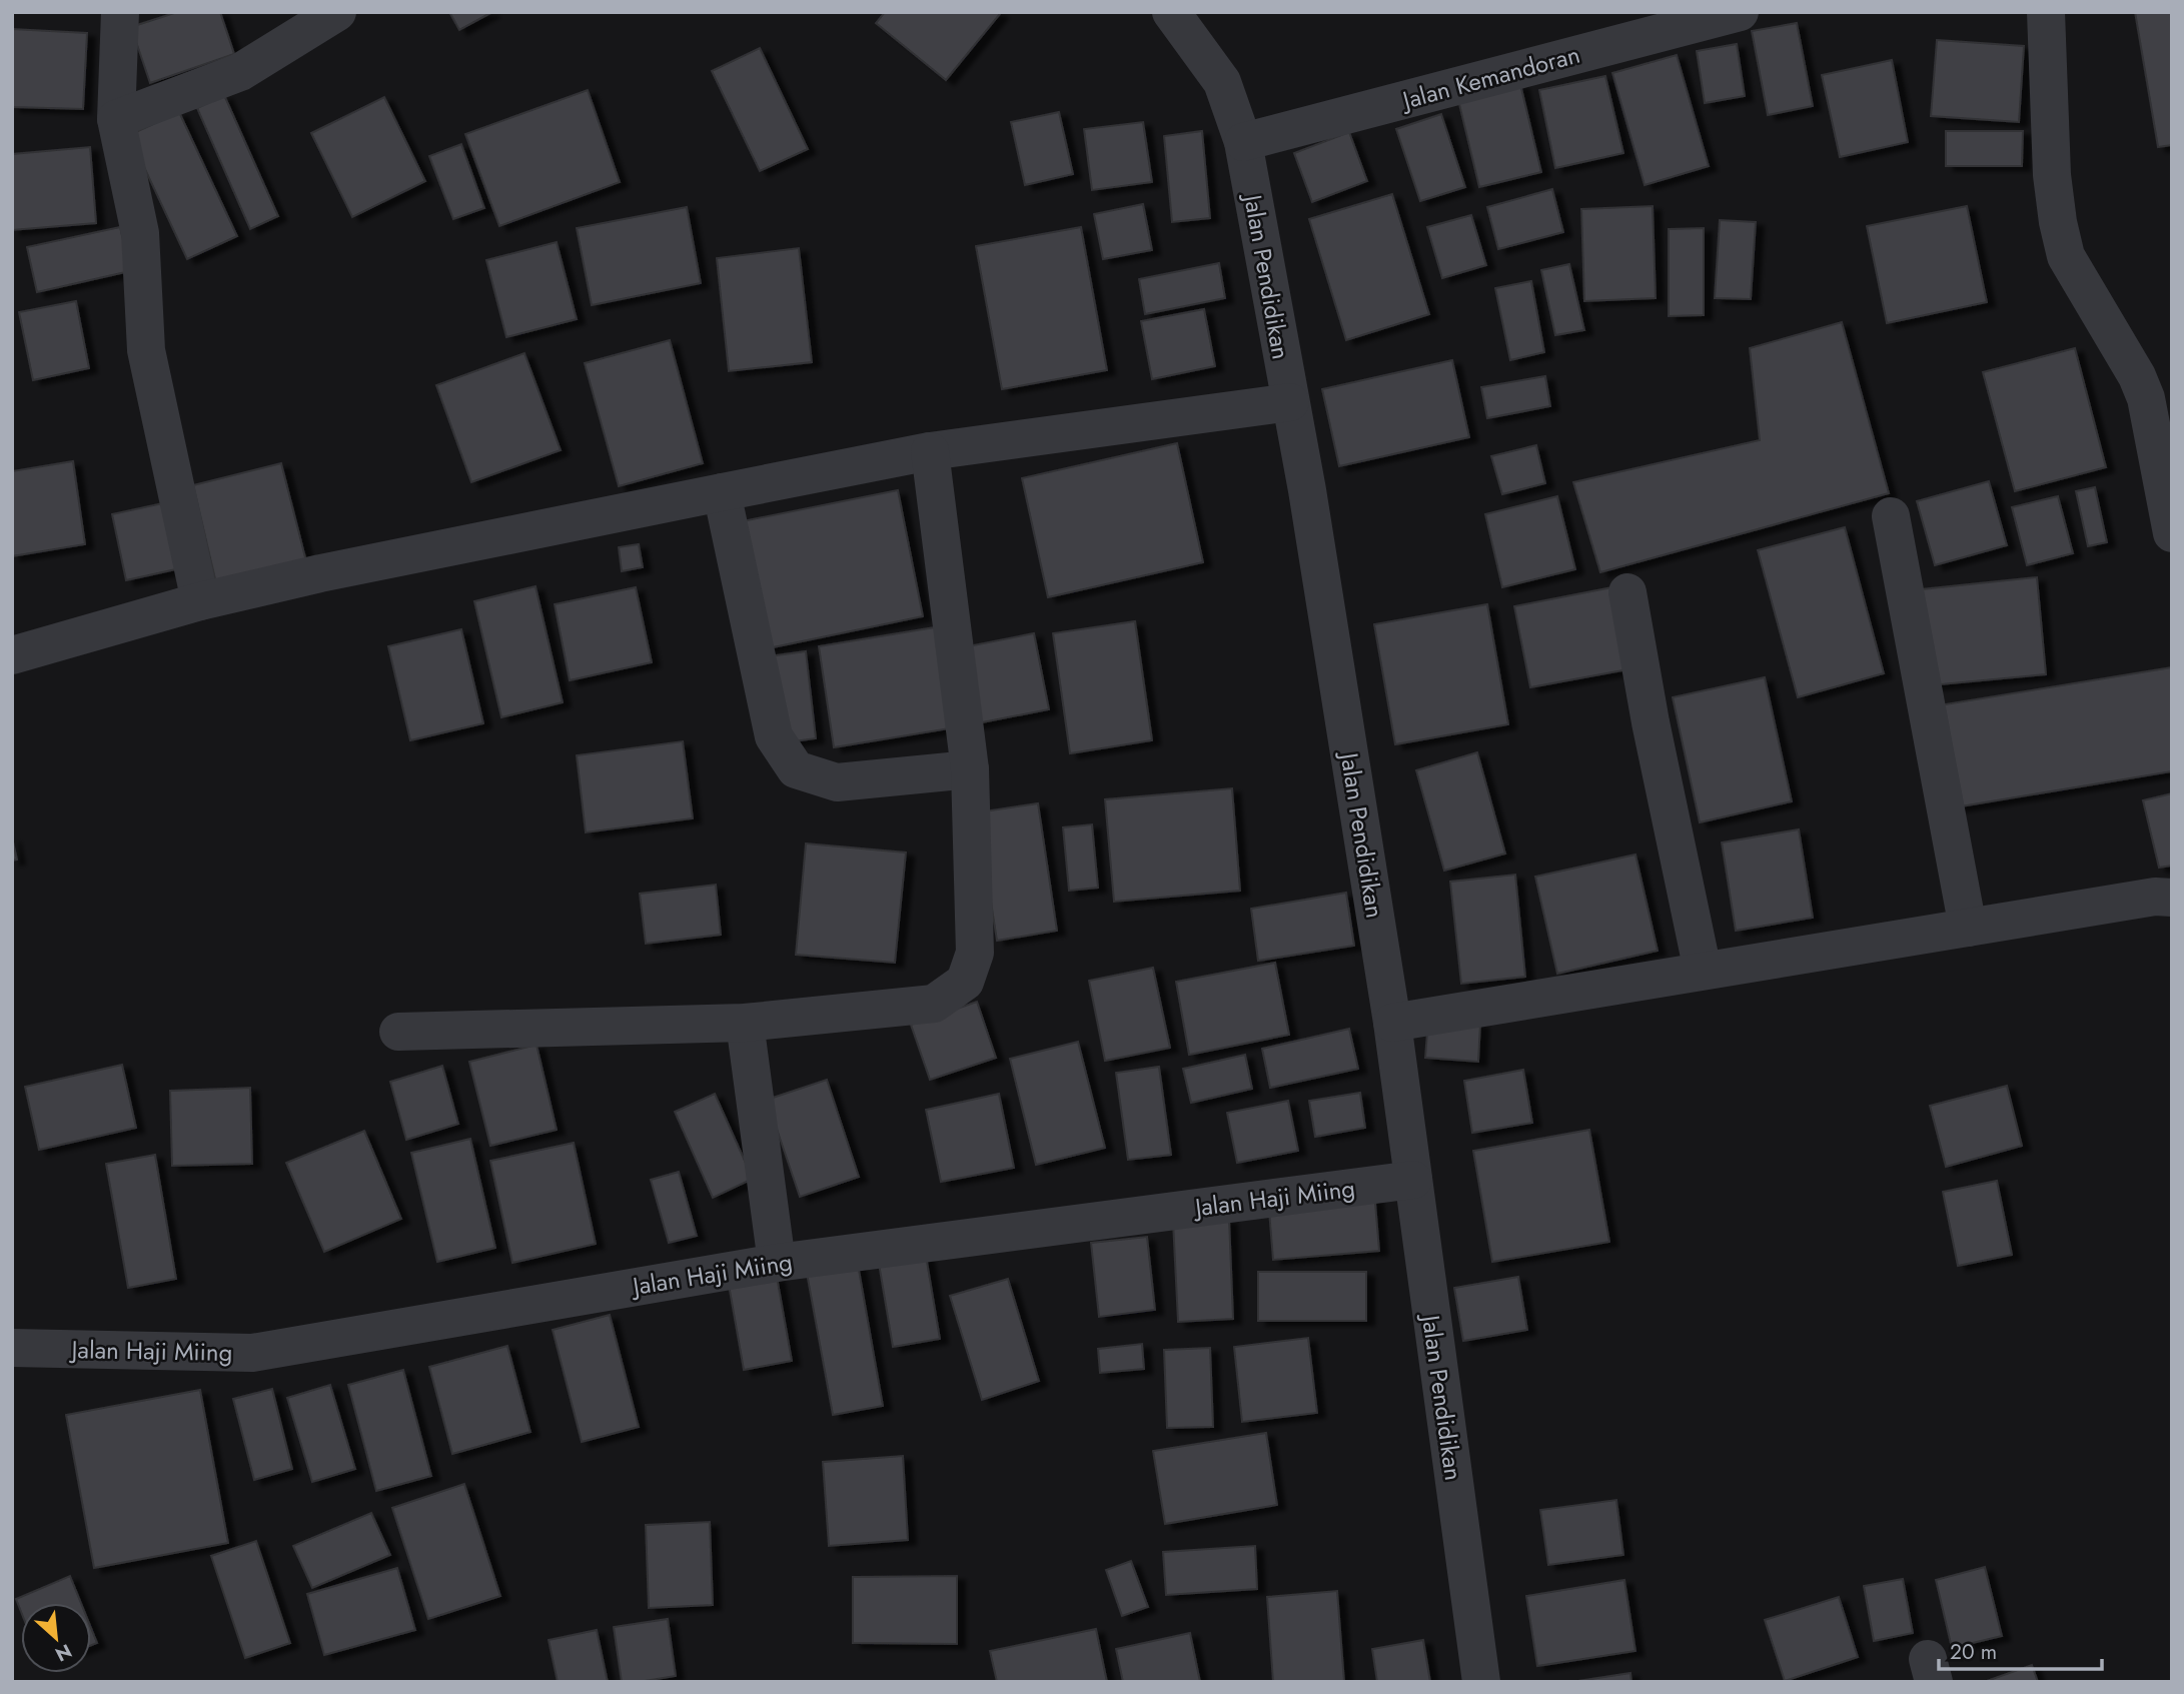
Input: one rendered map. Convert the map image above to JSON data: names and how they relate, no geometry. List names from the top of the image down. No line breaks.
{"streets":{"street":["Jalan Kemandoran","Jalan Pendidikan","Jalan Haji Miing"]},"crossings":[["Jalan Kemandoran","Jalan Pendidikan"],["Jalan Pendidikan","Jalan Haji Miing"]],"scale_bar":"20 m","north":"bottom right"}
